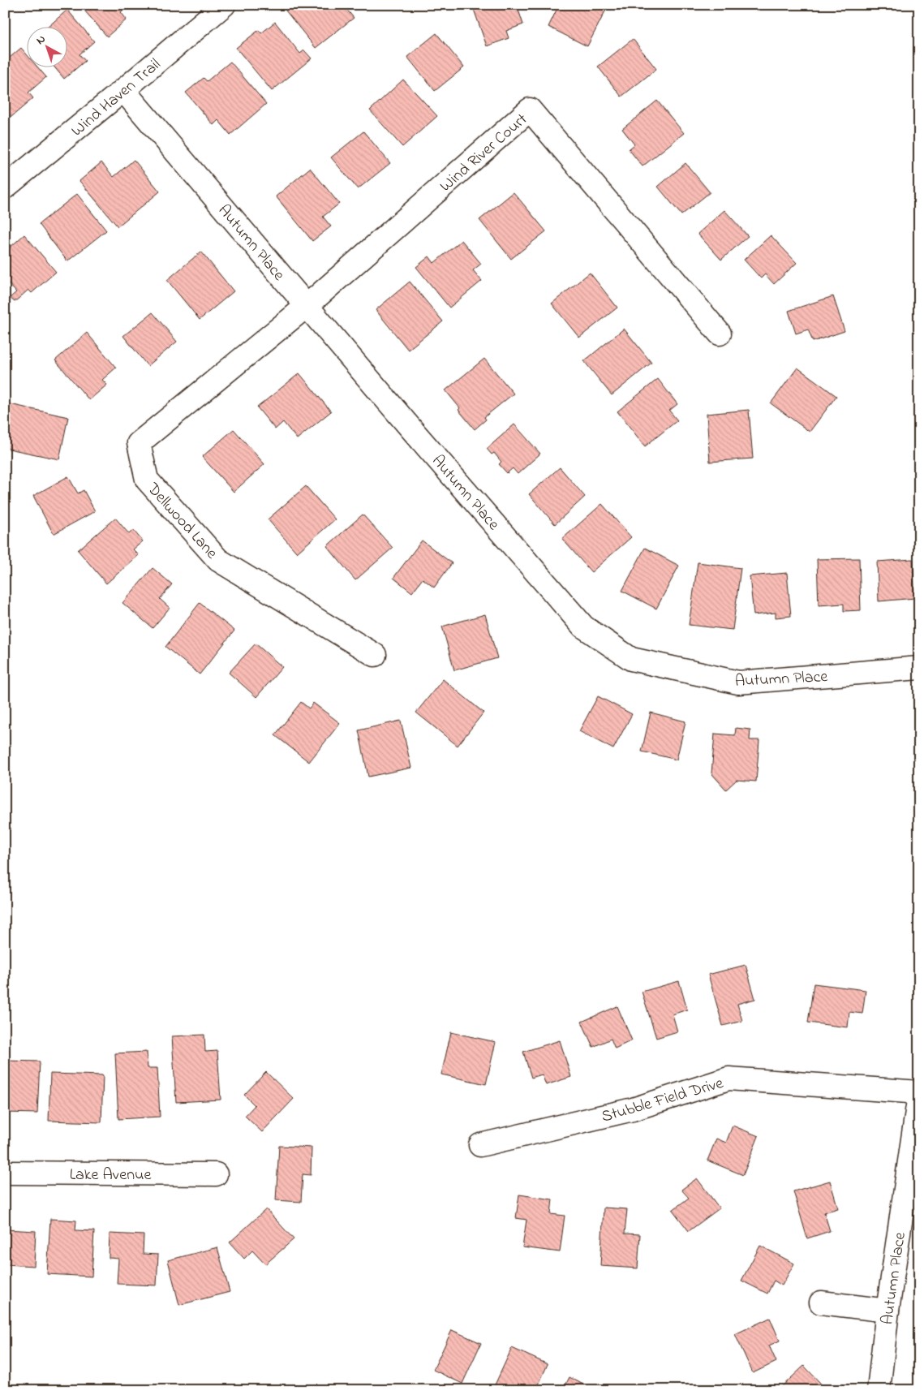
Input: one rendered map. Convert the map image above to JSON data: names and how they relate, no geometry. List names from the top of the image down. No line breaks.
{"streets":{"street":["Wind Haven Trail","Wind River Court","Autumn Place","Dellwood Lane","Stubble Field Drive","Lake Avenue"]},"crossings":[["Wind Haven Trail","Autumn Place"],["Wind River Court","Autumn Place"],["Wind River Court","Dellwood Lane"],["Autumn Place","Dellwood Lane"],["Autumn Place","Stubble Field Drive"]],"north":"top left"}
